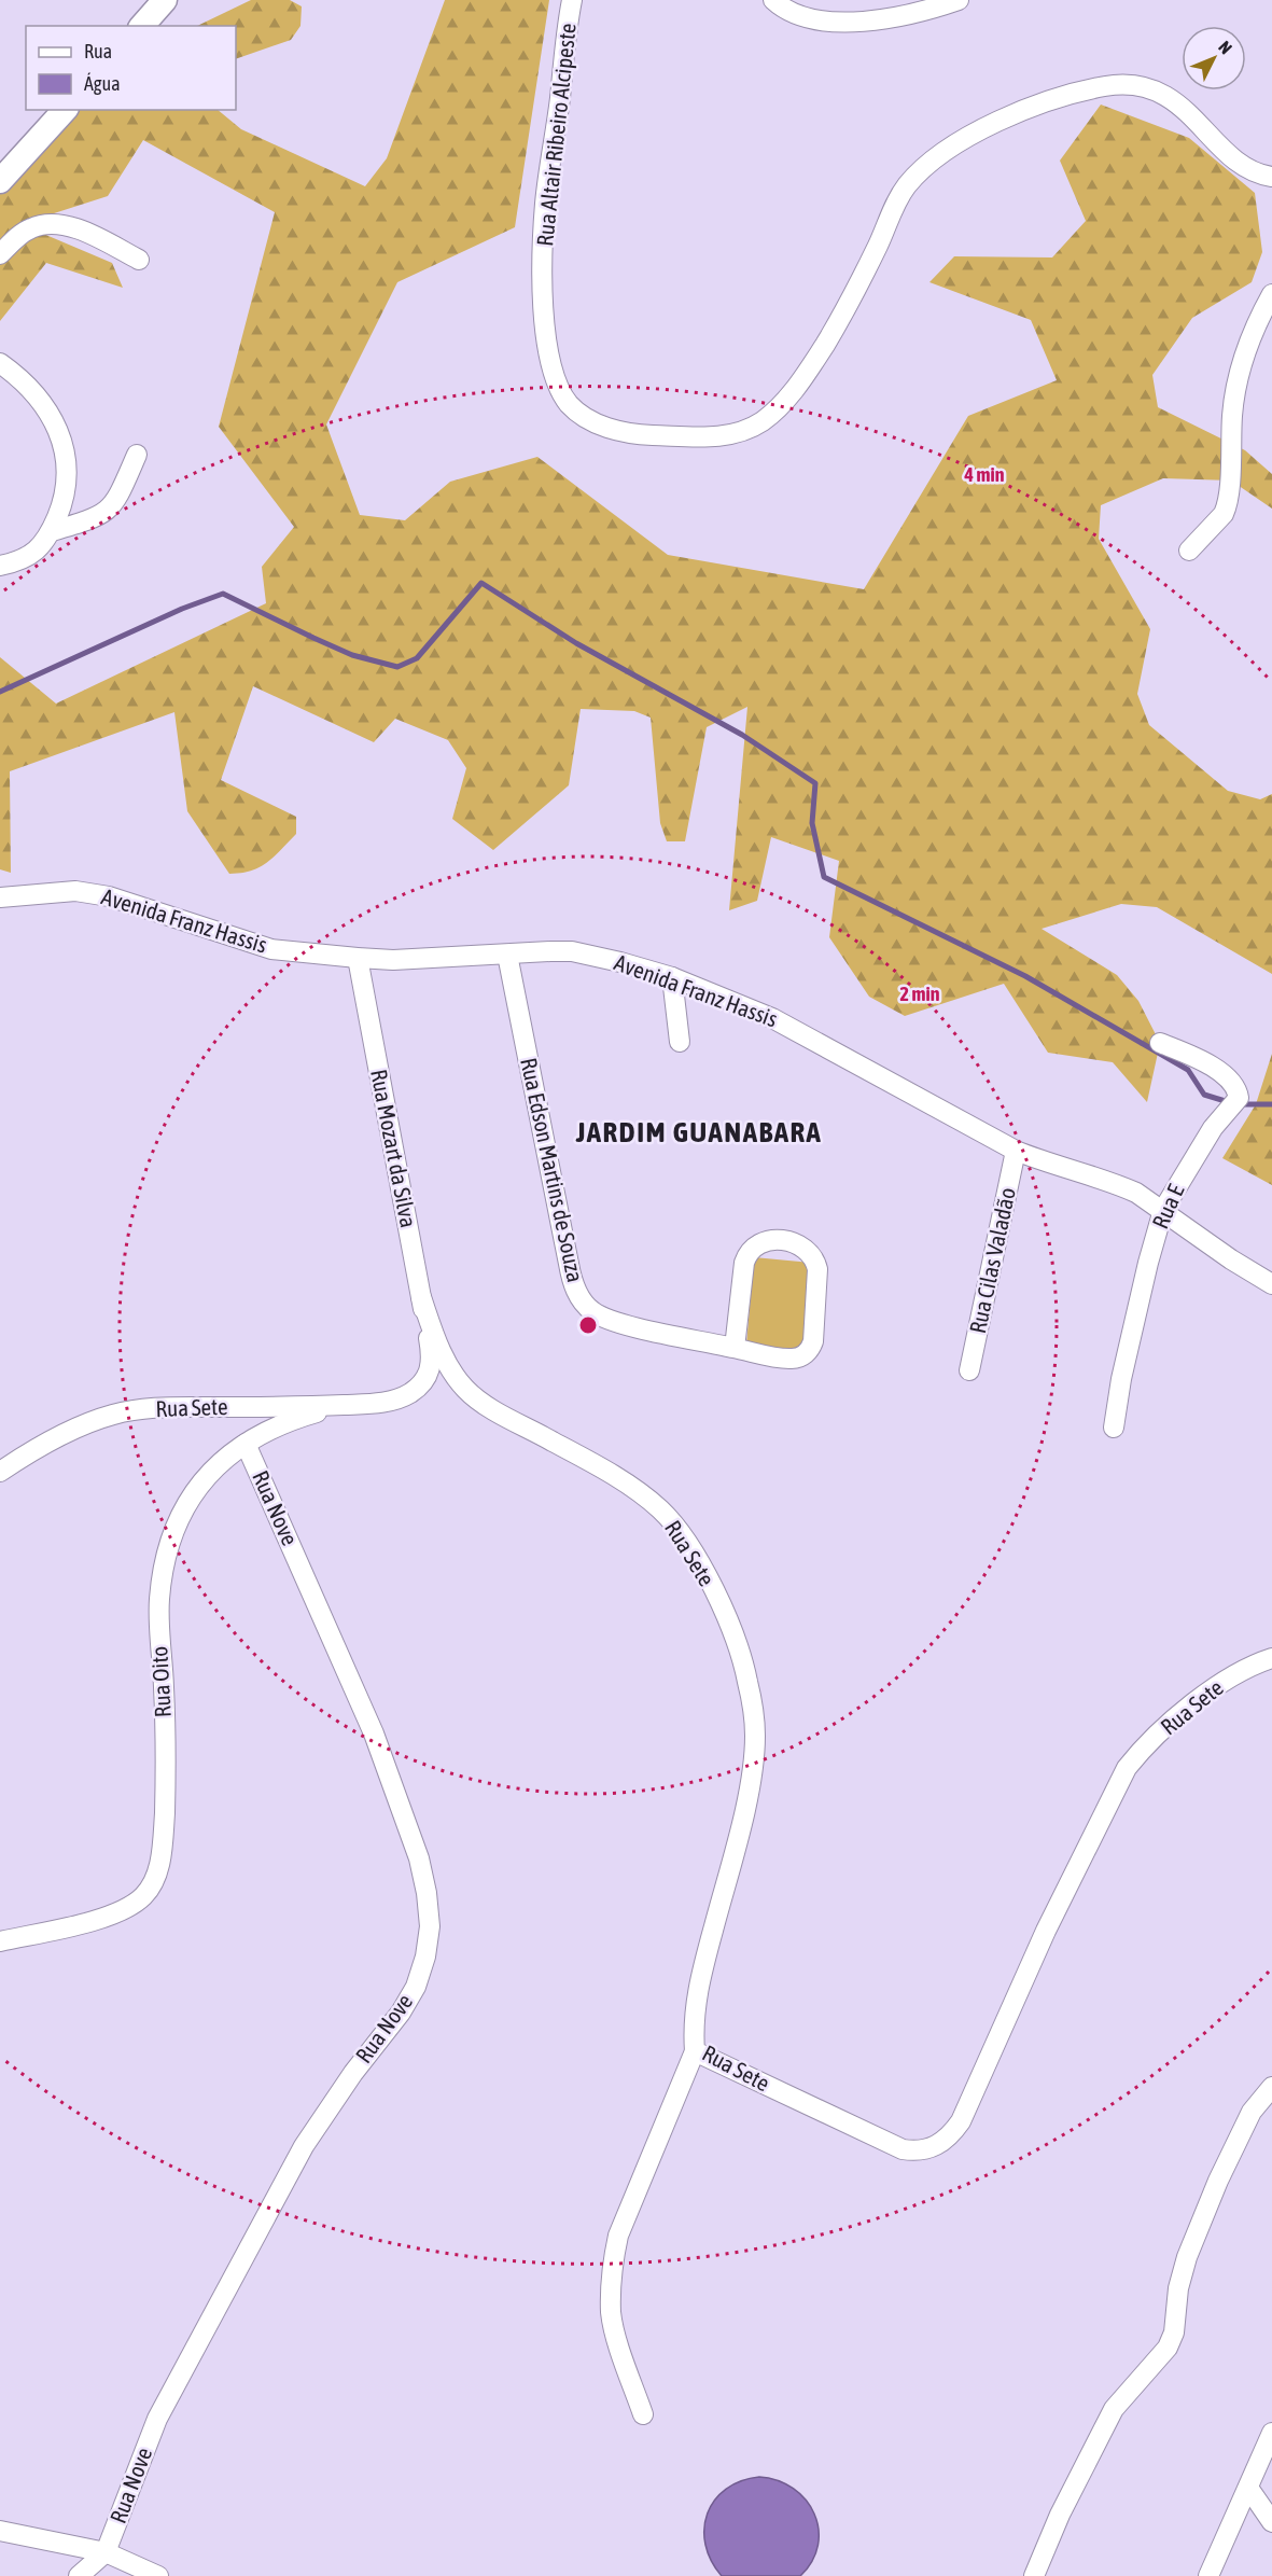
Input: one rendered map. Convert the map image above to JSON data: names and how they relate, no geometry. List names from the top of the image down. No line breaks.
{"streets":{"street":["Rua Altair Ribeiro Alcipeste","Avenida Franz Hassis","Rua Mozart da Silva","Rua Edson Martins de Souza","Rua E","Rua Cilas Valadão","Rua Sete","Rua Nove","Rua Oito"]},"crossings":[["Avenida Franz Hassis","Rua Mozart da Silva"],["Avenida Franz Hassis","Rua Edson Martins de Souza"],["Avenida Franz Hassis","Rua E"],["Avenida Franz Hassis","Rua Cilas Valadão"],["Rua Mozart da Silva","Rua Sete"],["Rua Sete","Rua Oito"],["Rua Nove","Rua Oito"]],"districts":["JARDIM GUANABARA"],"legend":["Rua","Água"],"north":"top right","rings":["4 min","2 min"]}
